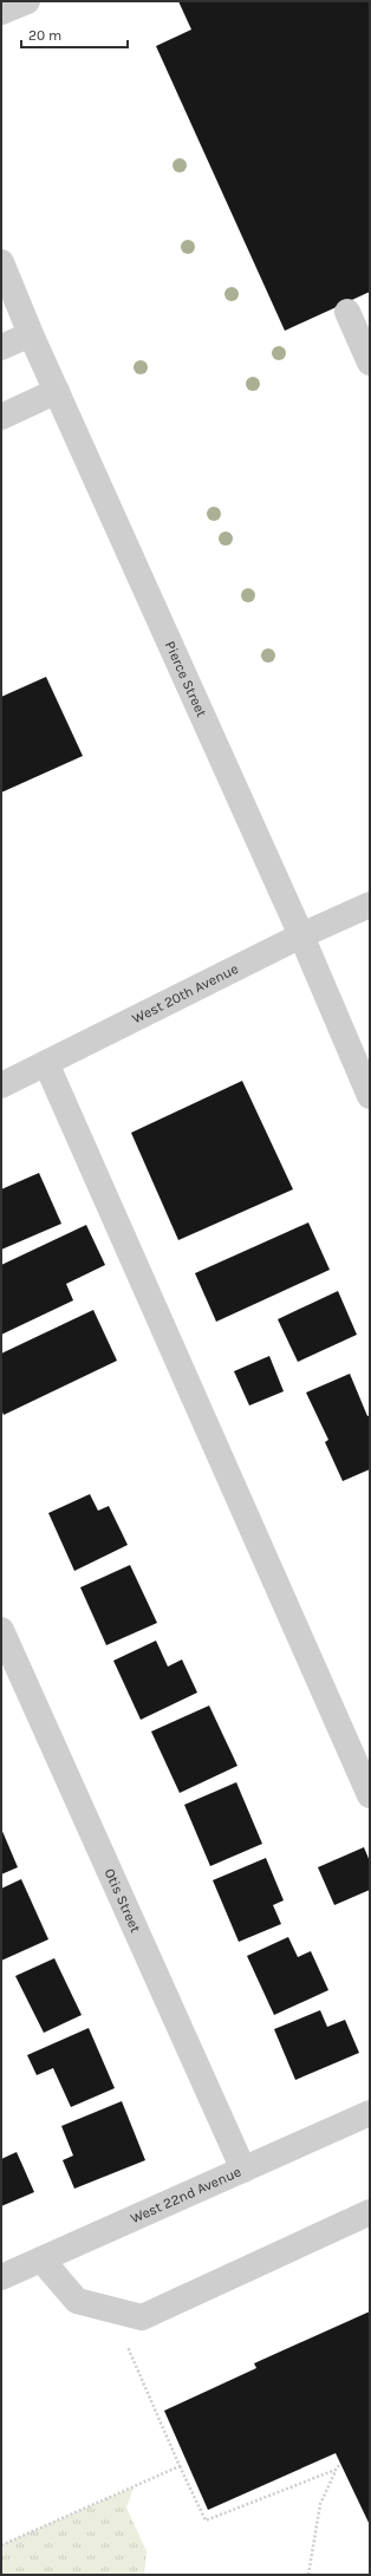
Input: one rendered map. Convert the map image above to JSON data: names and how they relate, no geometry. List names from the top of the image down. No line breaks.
{"streets":{"street":["Pierce Street","West 20th Avenue","Otis Street","West 22nd Avenue"]},"crossings":[["Pierce Street","West 20th Avenue"],["Otis Street","West 22nd Avenue"]],"scale_bar":"20 m"}
